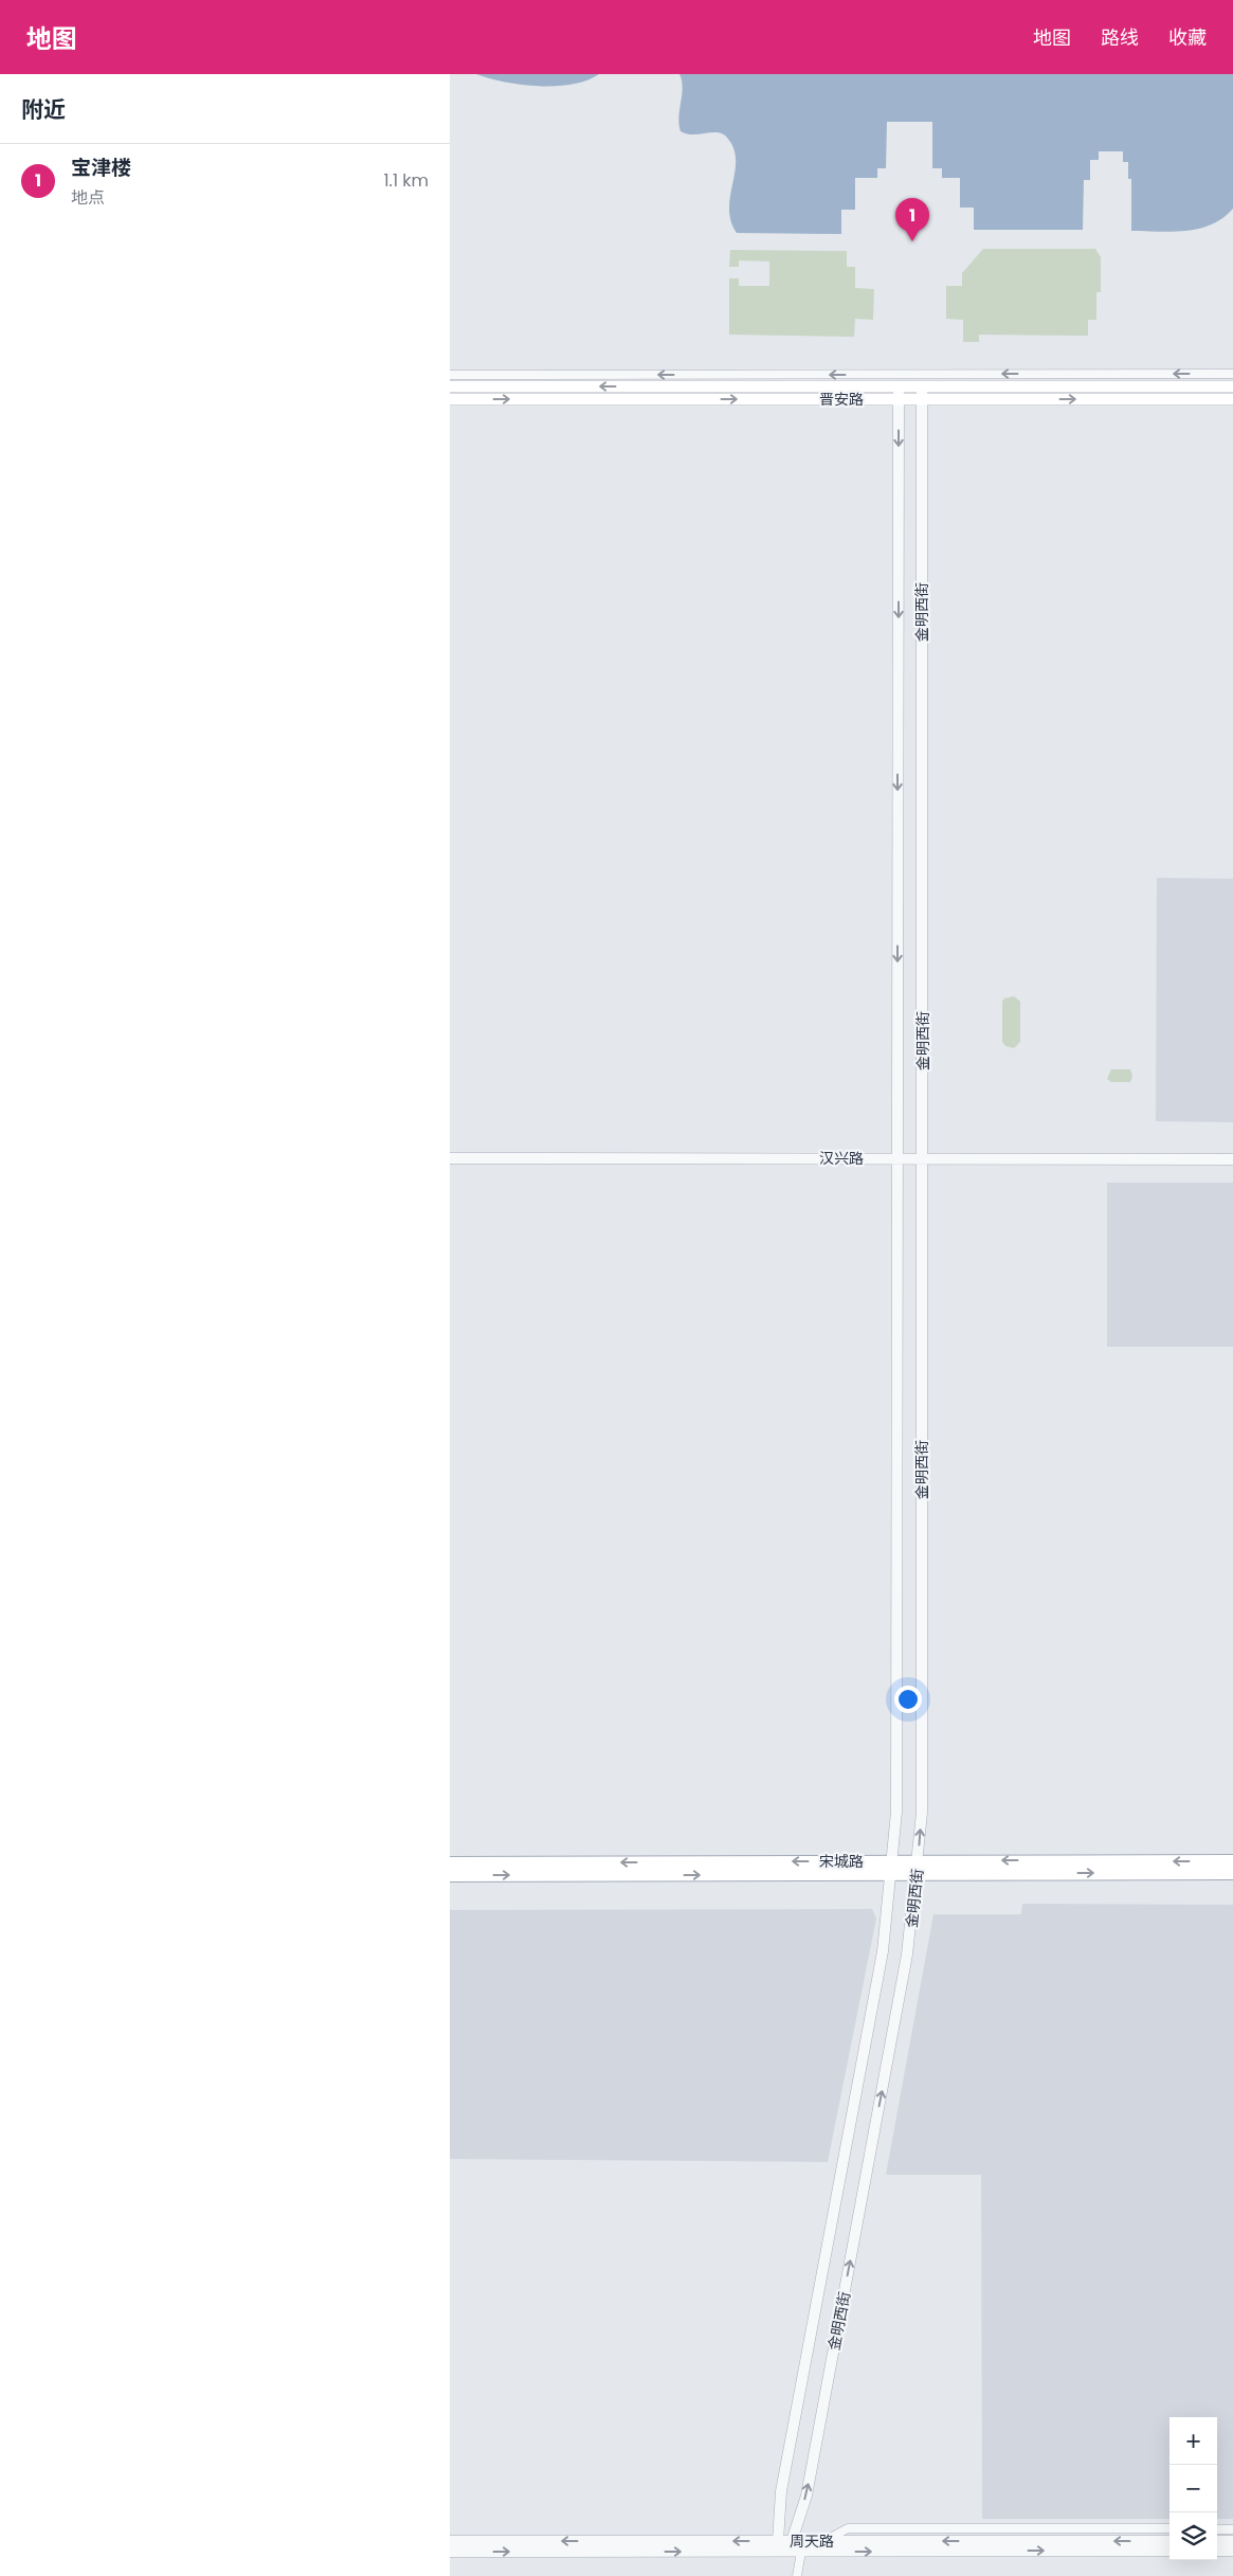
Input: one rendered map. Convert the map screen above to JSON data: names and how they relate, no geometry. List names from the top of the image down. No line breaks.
{"streets":{"main road":["晋安路","宋城路"],"street":["金明西街","汉兴路","周天路"]},"crossings":[["晋安路","金明西街"],["金明西街","汉兴路"],["金明西街","宋城路"],["金明西街","周天路"]],"page":{"header":"地图","nav":["地图","路线","收藏"],"heading":"附近","list":[{"mark":"1","name":"宝津楼","note":"地点","value":"1.1 km"}],"pins":"1","map_buttons":["+","−"]}}
